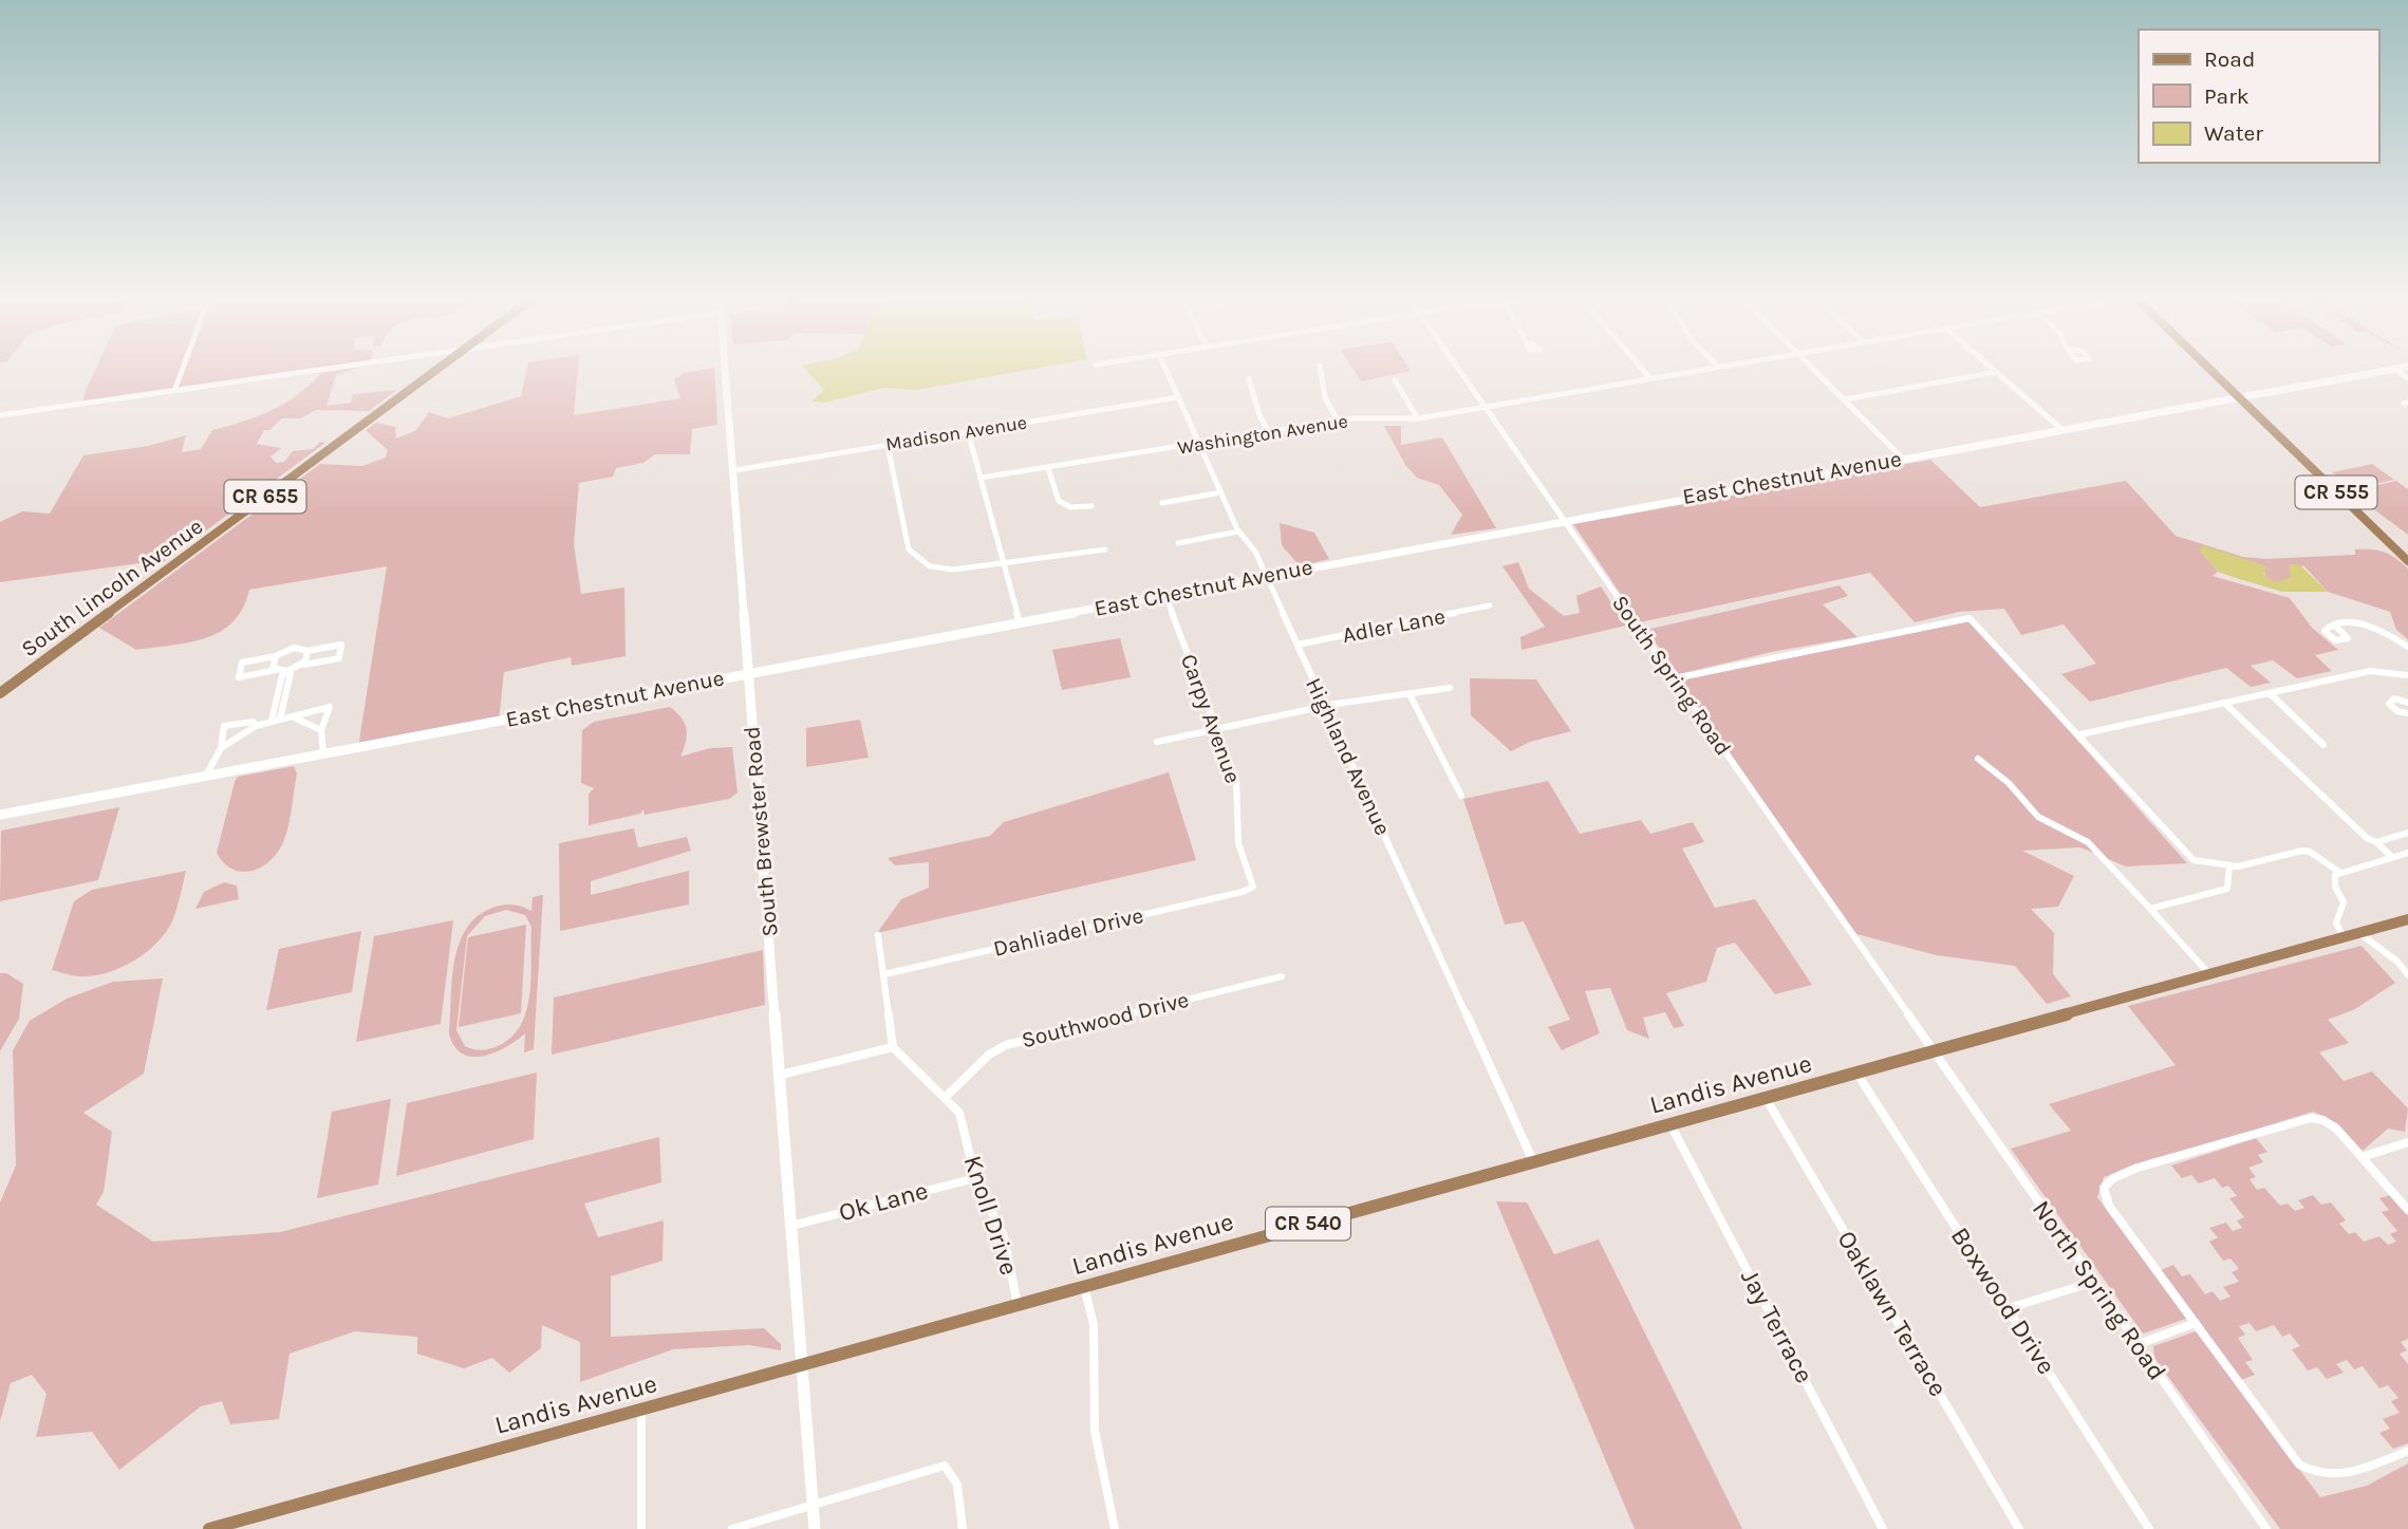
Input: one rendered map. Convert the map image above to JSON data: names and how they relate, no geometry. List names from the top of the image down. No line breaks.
{"streets":{"main road":["CR 555","CR 655","South Lincoln Avenue","Landis Avenue","CR 540"],"street":["Madison Avenue","Washington Avenue","East Chestnut Avenue","Adler Lane","South Spring Road","Carpy Avenue","Highland Avenue","South Brewster Road","Dahliadel Drive","Southwood Drive","Ok Lane","Knoll Drive","North Spring Road","Boxwood Drive","Oaklawn Terrace","Jay Terrace"]},"crossings":[["Madison Avenue","Highland Avenue"],["Madison Avenue","South Brewster Road"],["Washington Avenue","South Spring Road"],["Washington Avenue","Highland Avenue"],["East Chestnut Avenue","CR 555"],["East Chestnut Avenue","South Spring Road"],["East Chestnut Avenue","Carpy Avenue"],["East Chestnut Avenue","Highland Avenue"],["East Chestnut Avenue","South Brewster Road"],["Adler Lane","Highland Avenue"],["South Spring Road","Landis Avenue"],["South Spring Road","North Spring Road"],["Carpy Avenue","Dahliadel Drive"],["Highland Avenue","Landis Avenue"],["South Brewster Road","Landis Avenue"],["South Brewster Road","Ok Lane"],["Southwood Drive","Knoll Drive"],["Landis Avenue","Knoll Drive"],["Landis Avenue","North Spring Road"],["Landis Avenue","Boxwood Drive"],["Landis Avenue","Oaklawn Terrace"],["Landis Avenue","Jay Terrace"],["Ok Lane","Knoll Drive"]],"legend":["Road","Park","Water"]}
